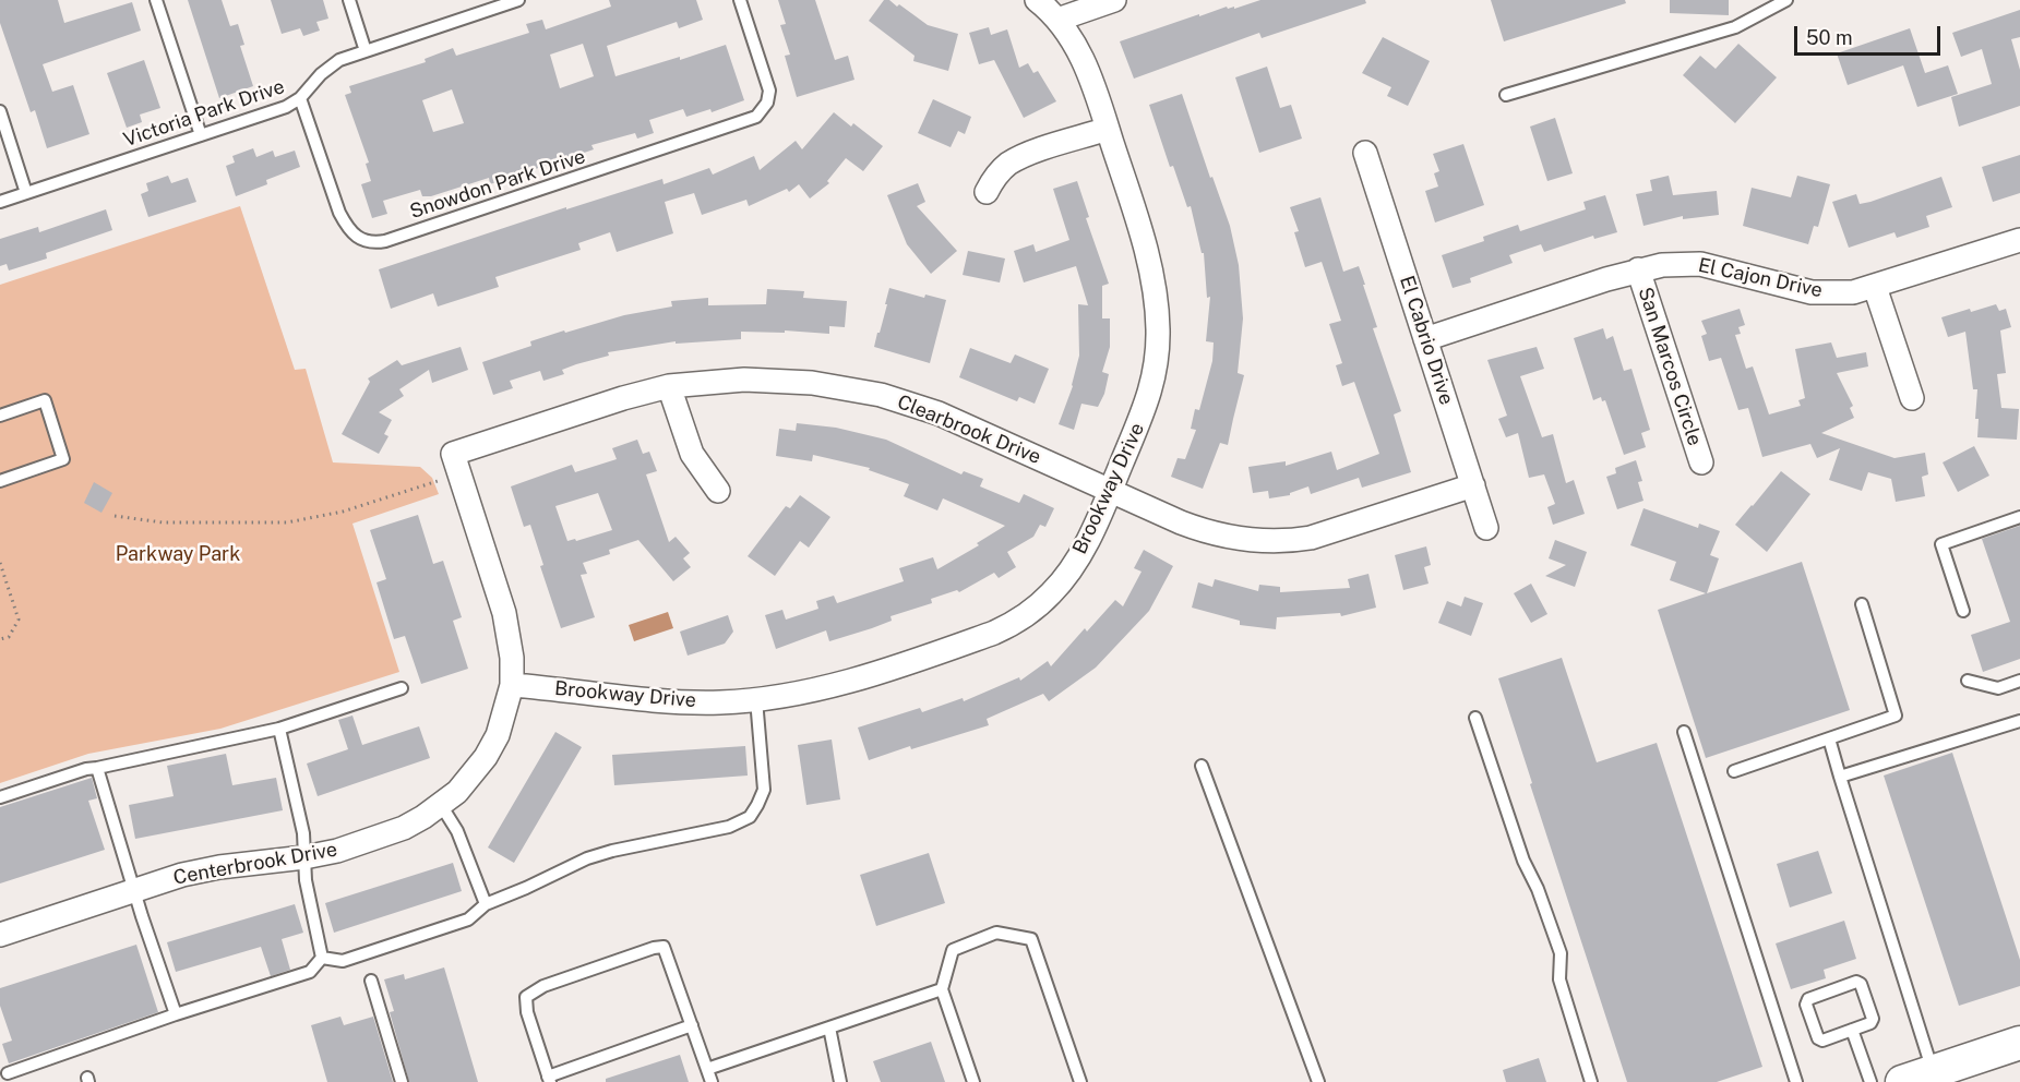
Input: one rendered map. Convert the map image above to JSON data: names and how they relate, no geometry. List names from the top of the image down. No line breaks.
{"streets":{"street":["El Cajon Drive","El Cabrio Drive","San Marcos Circle","Clearbrook Drive","Brookway Drive","Centerbrook Drive"],"lane":["Victoria Park Drive","Snowdon Park Drive"]},"crossings":[["Victoria Park Drive","Snowdon Park Drive"],["El Cajon Drive","El Cabrio Drive"],["El Cajon Drive","San Marcos Circle"],["El Cabrio Drive","Clearbrook Drive"],["Clearbrook Drive","Brookway Drive"],["Clearbrook Drive","Centerbrook Drive"],["Brookway Drive","Centerbrook Drive"]],"parks":["Parkway Park"],"scale_bar":"50 m"}
